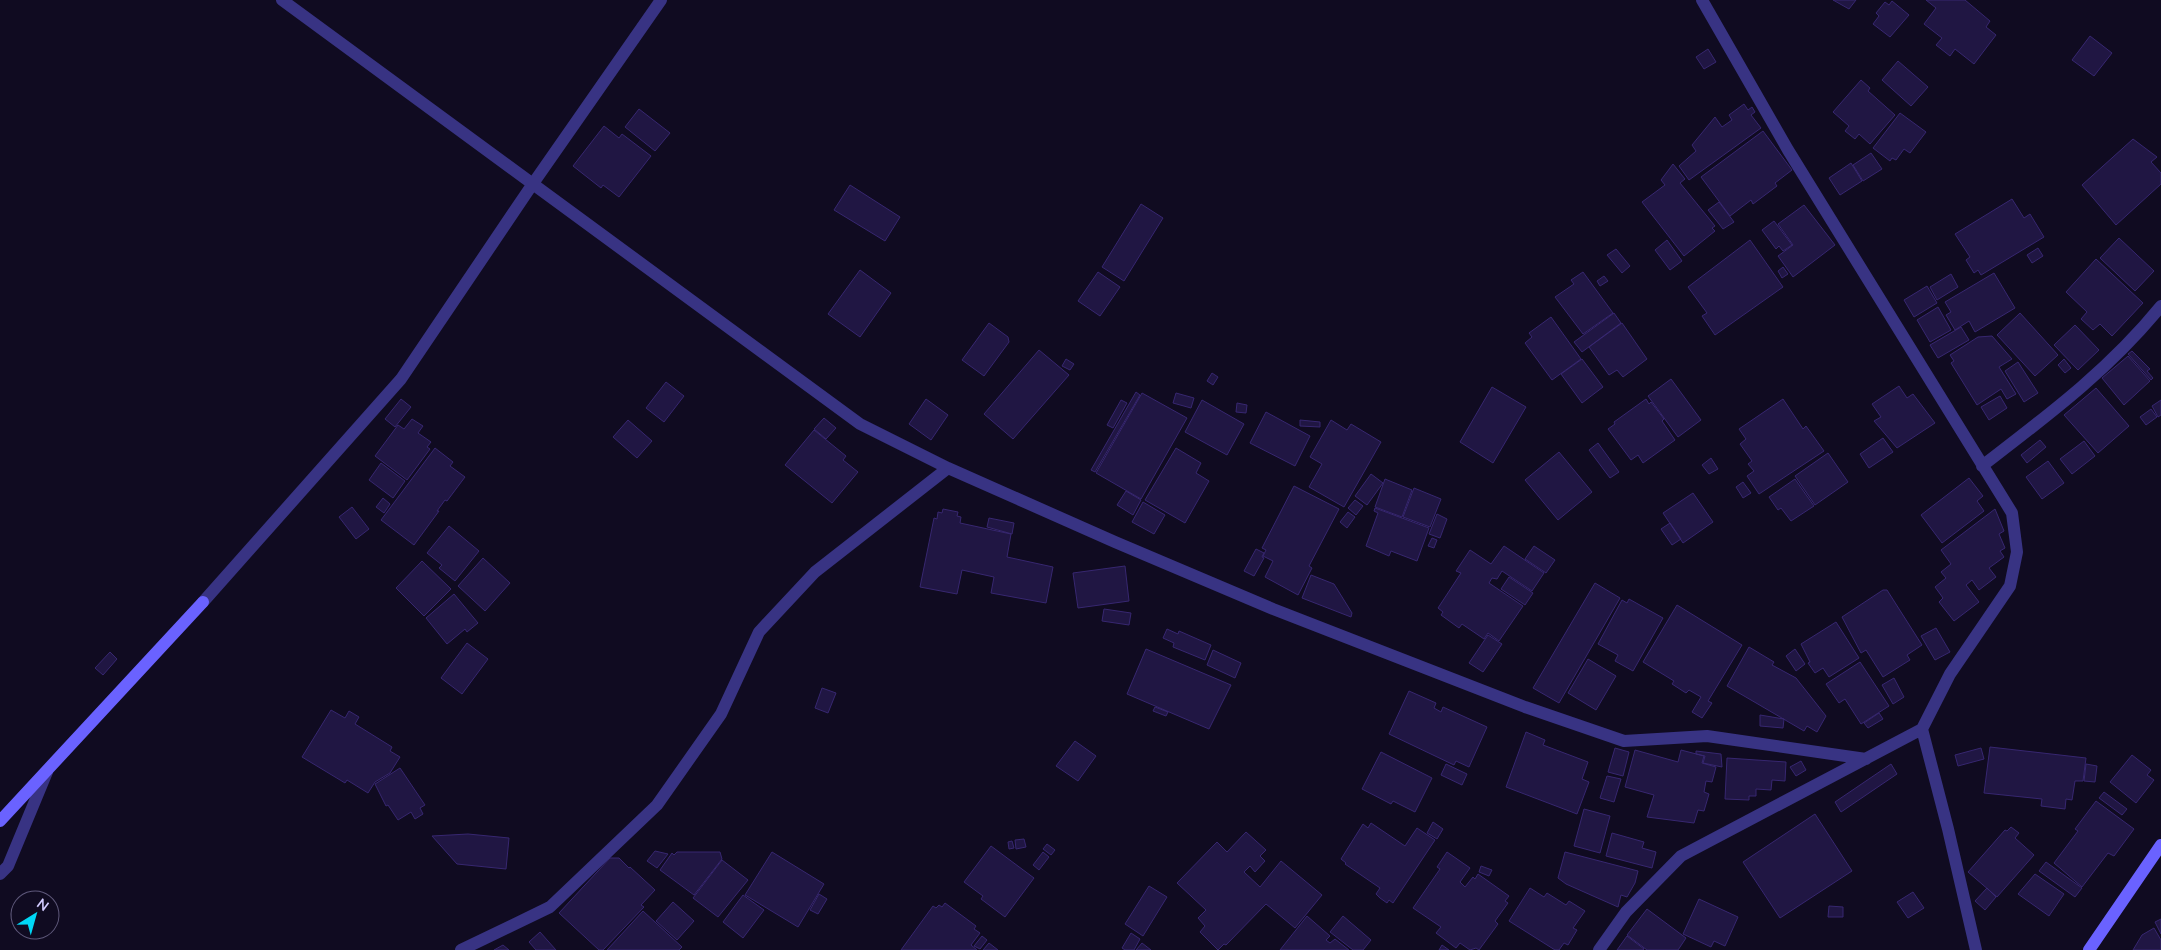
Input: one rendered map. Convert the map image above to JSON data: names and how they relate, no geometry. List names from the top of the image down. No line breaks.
{"north":"top right"}
